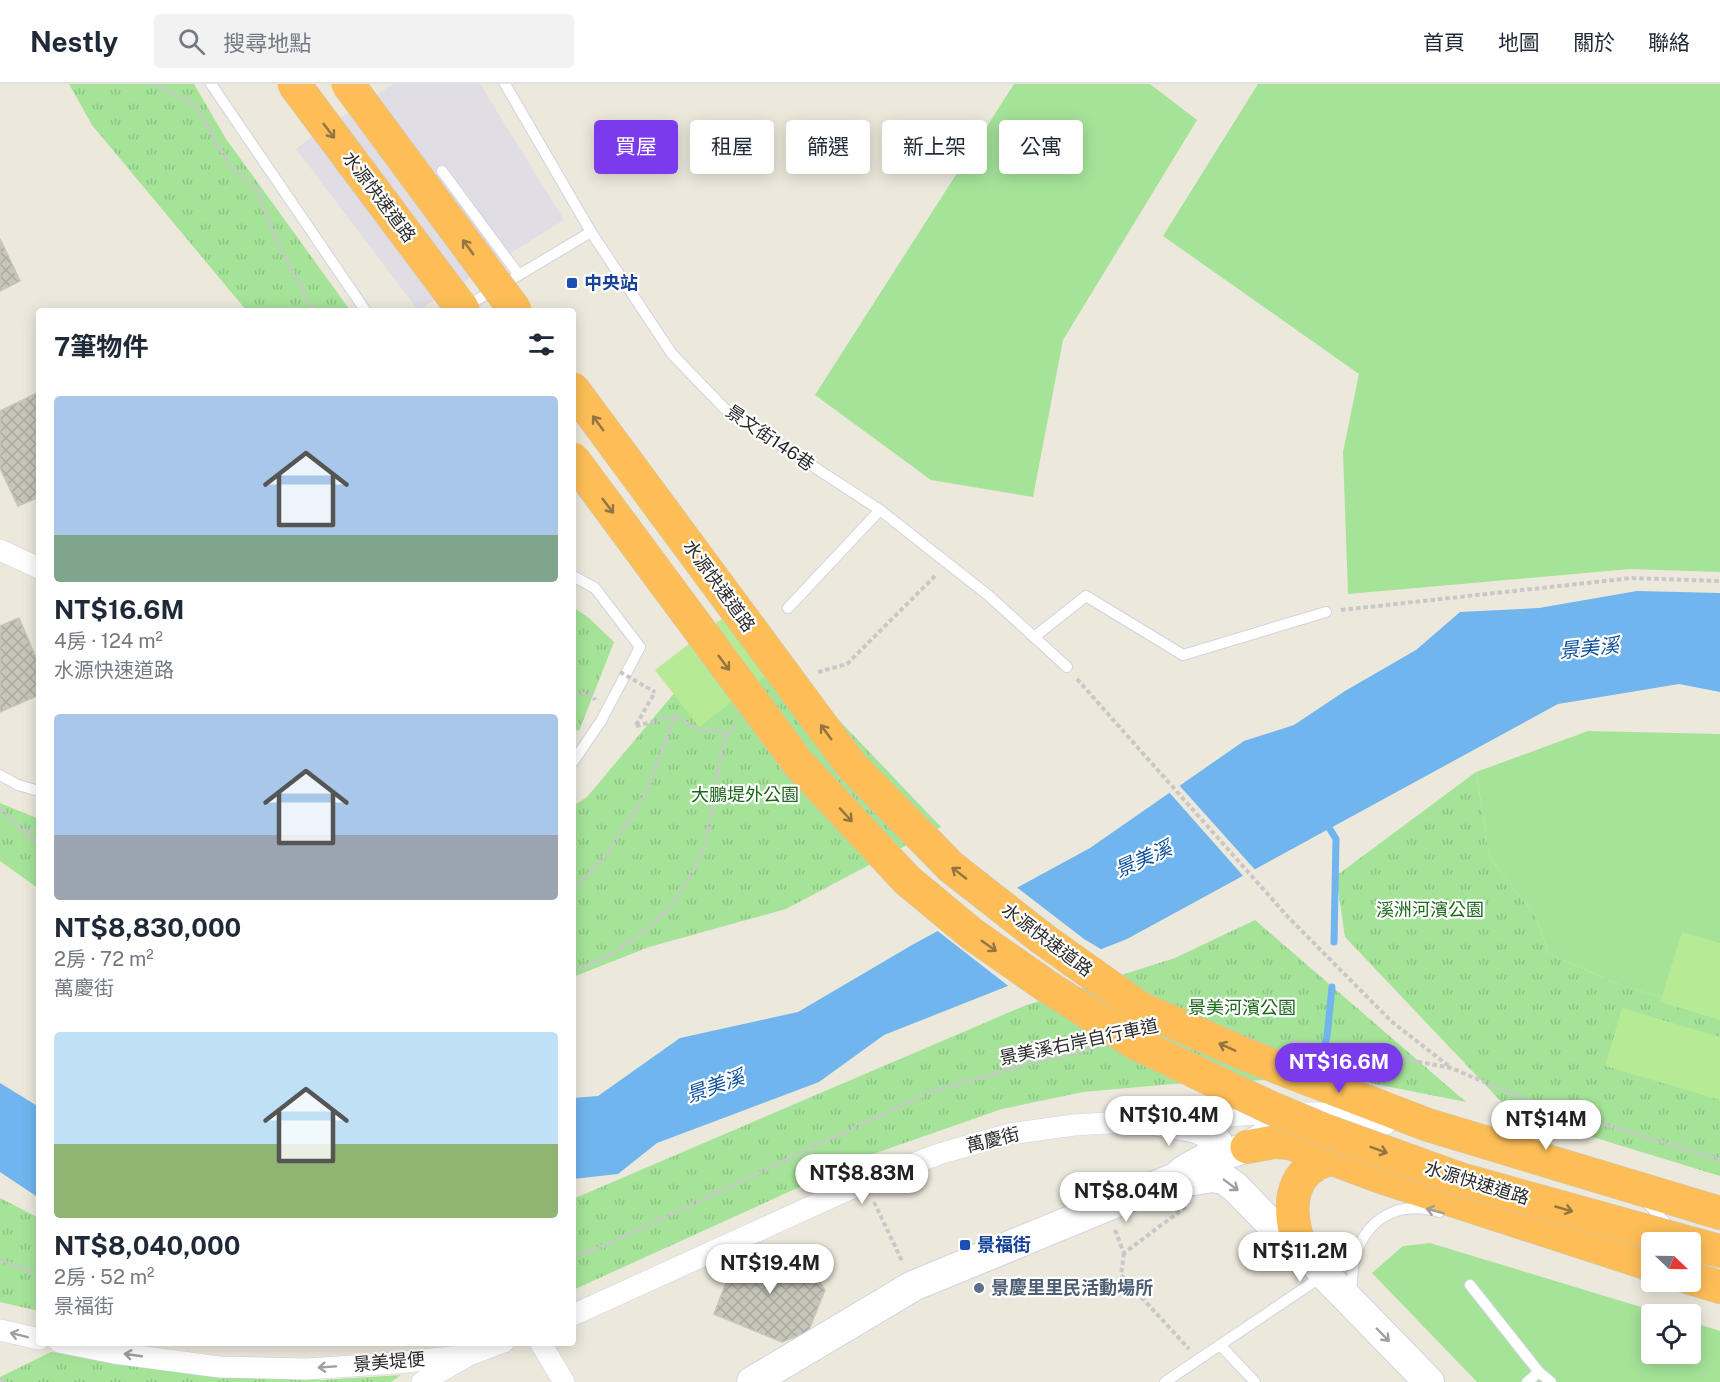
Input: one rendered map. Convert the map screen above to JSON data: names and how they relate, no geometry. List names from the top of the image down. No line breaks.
{"streets":{"highway":["水源快速道路"],"street":["萬慶街","景美堤便"],"lane":["景文街146巷"],"path":["景美溪右岸自行車道"]},"one_way":["景美堤便"],"water":["景美溪"],"parks":["大鵬堤外公園","溪洲河濱公園","景美河濱公園"],"places":{"transit":["中央站","景福街"],"other":["景慶里里民活動場所"]},"north":"right","page":{"header":"Nestly","search":"搜尋地點","nav":["首頁","地圖","關於","聯絡"],"chip":["買屋","租屋","篩選","新上架","公寓"],"heading":"7筆物件","list":[{"name":"NT$16.6M","note":"4房 · 124 m² · 水源快速道路"},{"name":"NT$8,830,000","note":"2房 · 72 m² · 萬慶街"},{"name":"NT$8,040,000","note":"2房 · 52 m² · 景福街"}],"price":["NT$16.6M","NT$10.4M","NT$14M","NT$8.83M","NT$8.04M","NT$11.2M","NT$19.4M"]}}
